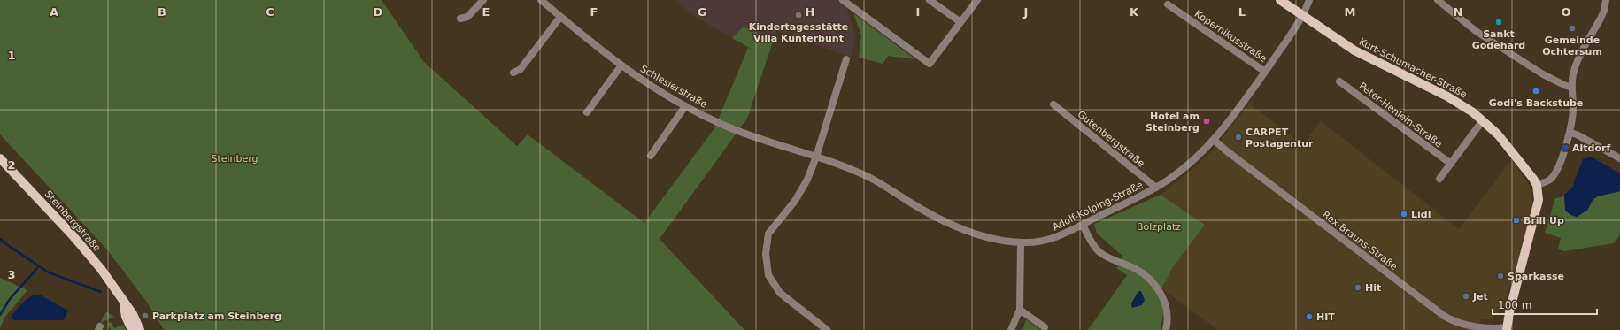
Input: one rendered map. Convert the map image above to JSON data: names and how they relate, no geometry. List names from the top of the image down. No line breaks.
{"streets":{"main road":["Kurt-Schumacher-Straße","Steinbergstraße"],"street":["Kopernikusstraße","Schlesierstraße","Peter-Henlein-Straße","Gutenbergstraße","Adolf-Kolping-Straße","Rex-Brauns-Straße"]},"crossings":[["Kopernikusstraße","Adolf-Kolping-Straße"],["Kurt-Schumacher-Straße","Adolf-Kolping-Straße"],["Schlesierstraße","Adolf-Kolping-Straße"],["Gutenbergstraße","Adolf-Kolping-Straße"],["Adolf-Kolping-Straße","Rex-Brauns-Straße"]],"parks":["Steinberg","Bolzplatz"],"places":{"other":["Kindertagesstätte Villa Kunterbunt","Sankt Godehard","Gemeinde Ochtersum","Godi's Backstube","Hotel am Steinberg","CARPET Postagentur","Lidl","Brill Up","Sparkasse","Hit","Jet","Parkplatz am Steinberg","HIT"],"transit":["Altdorf"]},"scale_bar":"100 m","grid":{"columns":["A","B","C","D","E","F","G","H","I","J","K","L","M","N","O"],"rows":["1","2","3"]}}
